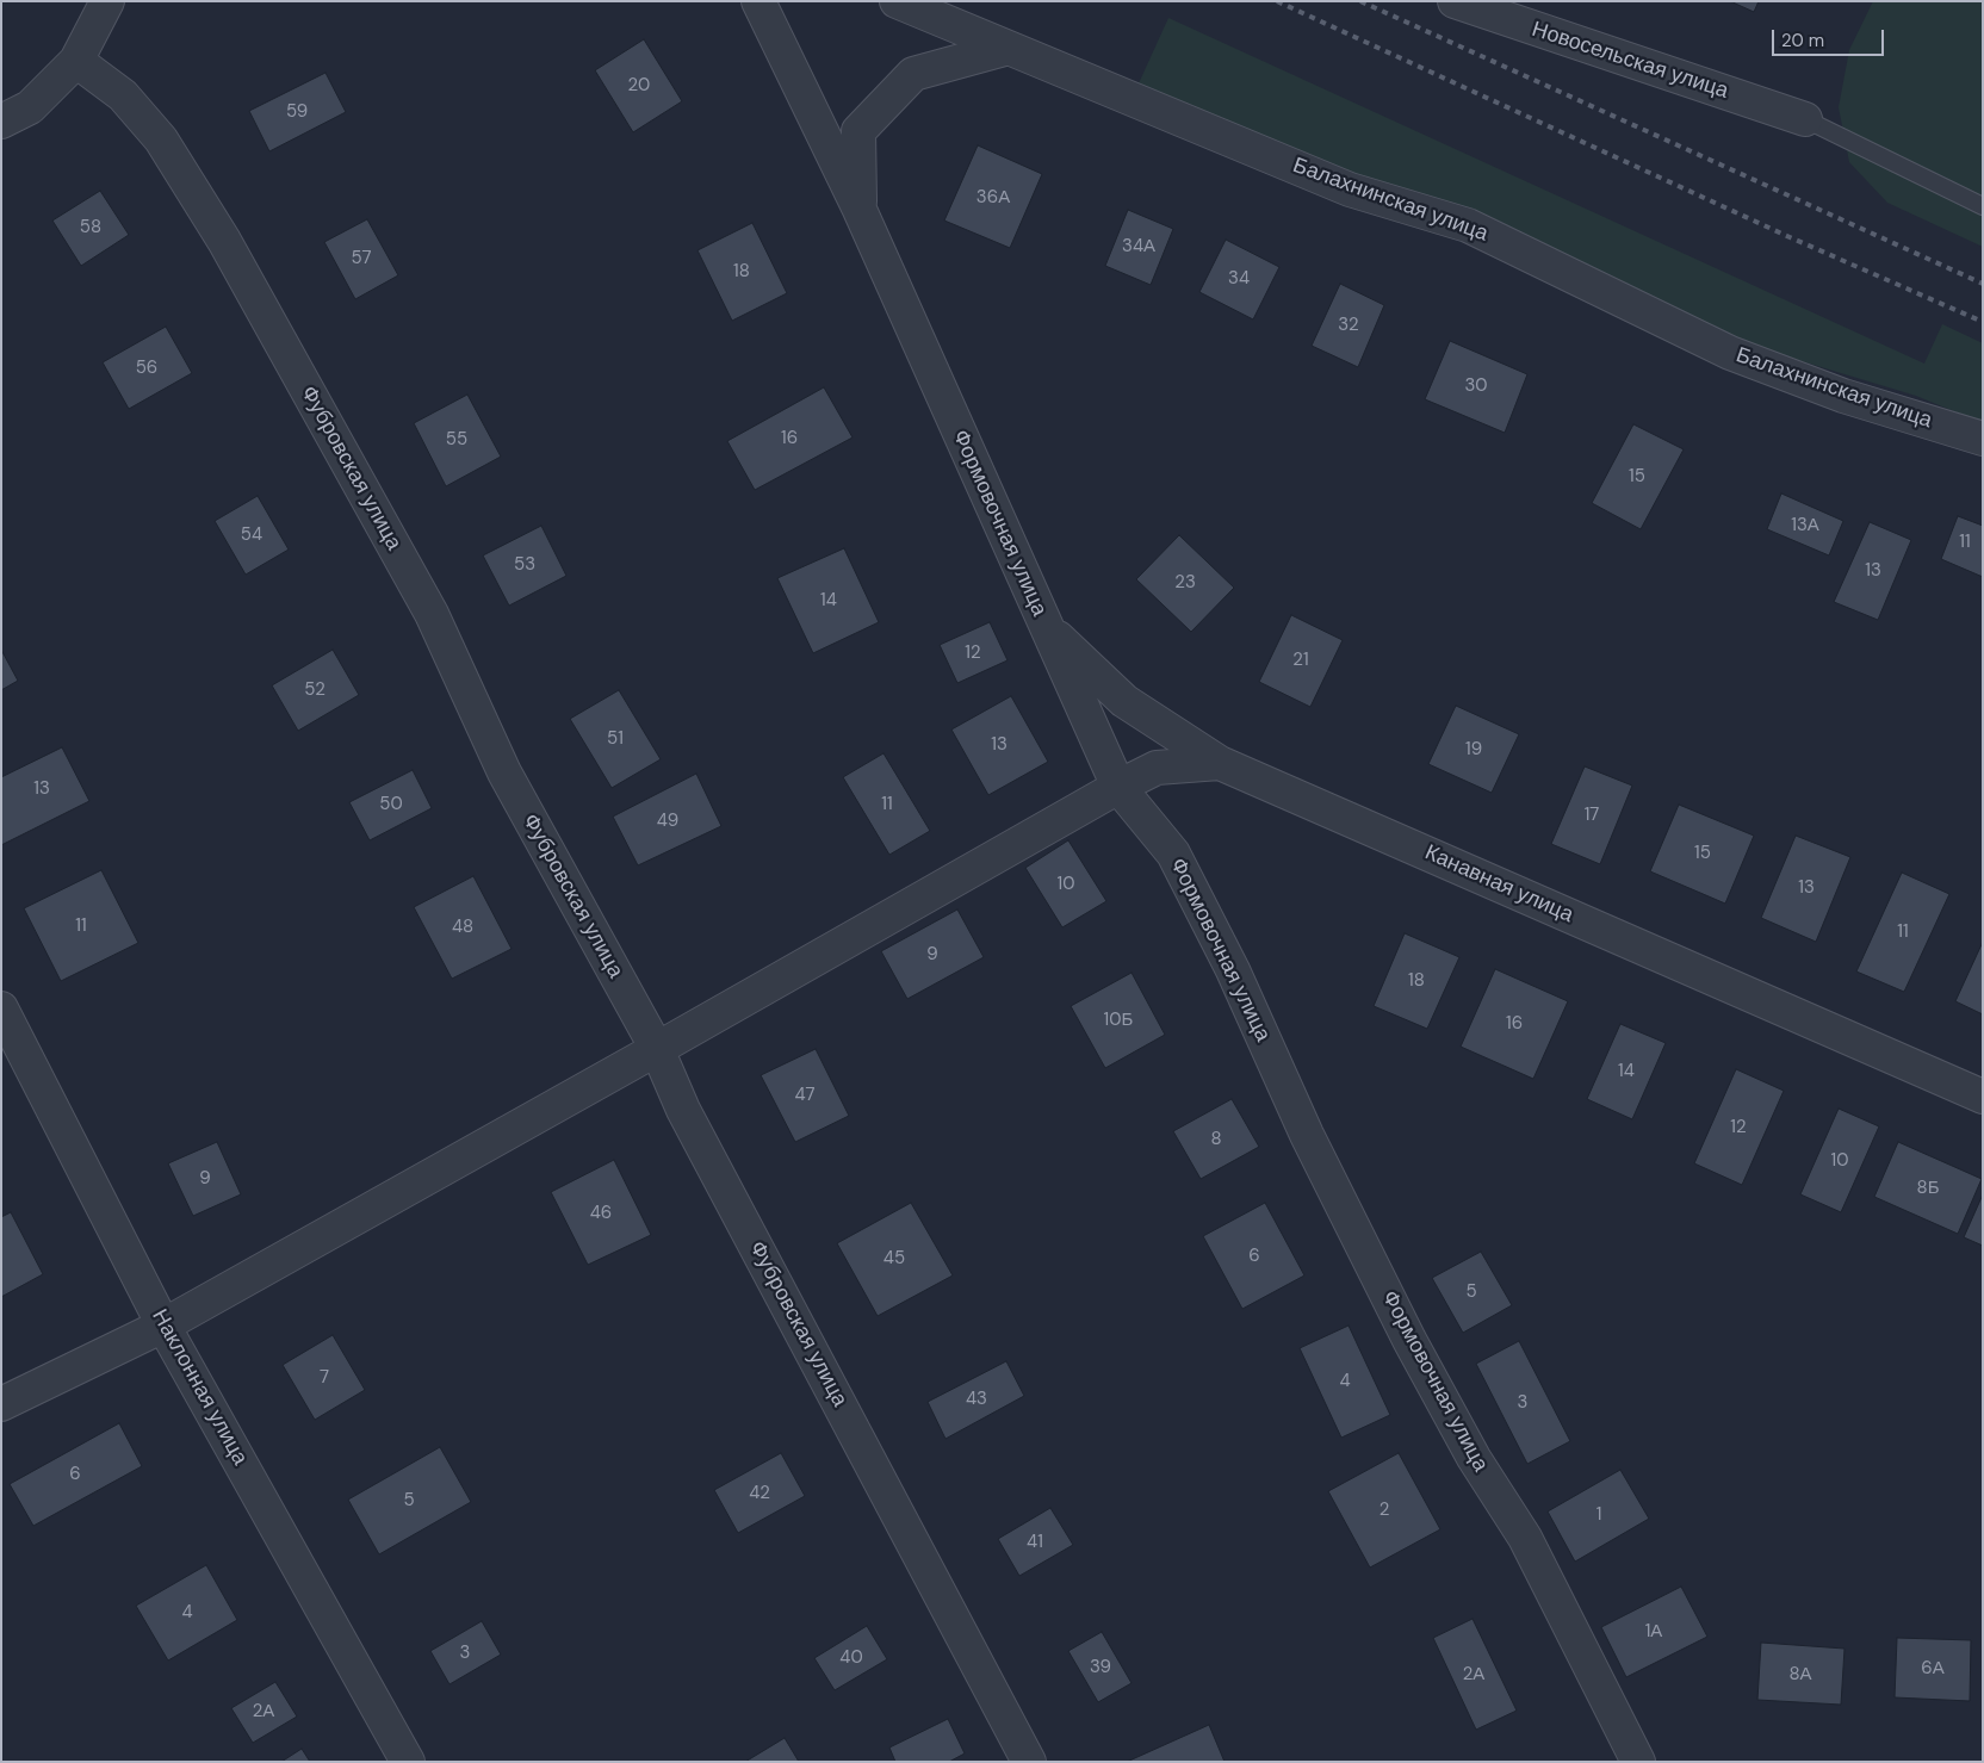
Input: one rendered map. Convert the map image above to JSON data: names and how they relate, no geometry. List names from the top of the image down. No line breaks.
{"streets":{"street":["Новосельская улица","Балахнинская улица","Фубровская улица","Формовочная улица","Канавная улица","Наклонная улица"]},"crossings":[["Формовочная улица","Канавная улица"]],"house_numbers":["20","59","36А","58","34А","57","18","34","32","56","30","16","55","15","13А","54","11","53","13","23","14","12","21","52","51","13","19","13","50","11","17","49","15","10","13","11","48","11","9","18","10Б","16","14","47","12","8","10","9","8Б","46","6","45","5","7","4","43","3","6","42","5","2","1","41","4","1А","3","40","39","6А","2А","8А","2А"],"scale_bar":"20 m"}
